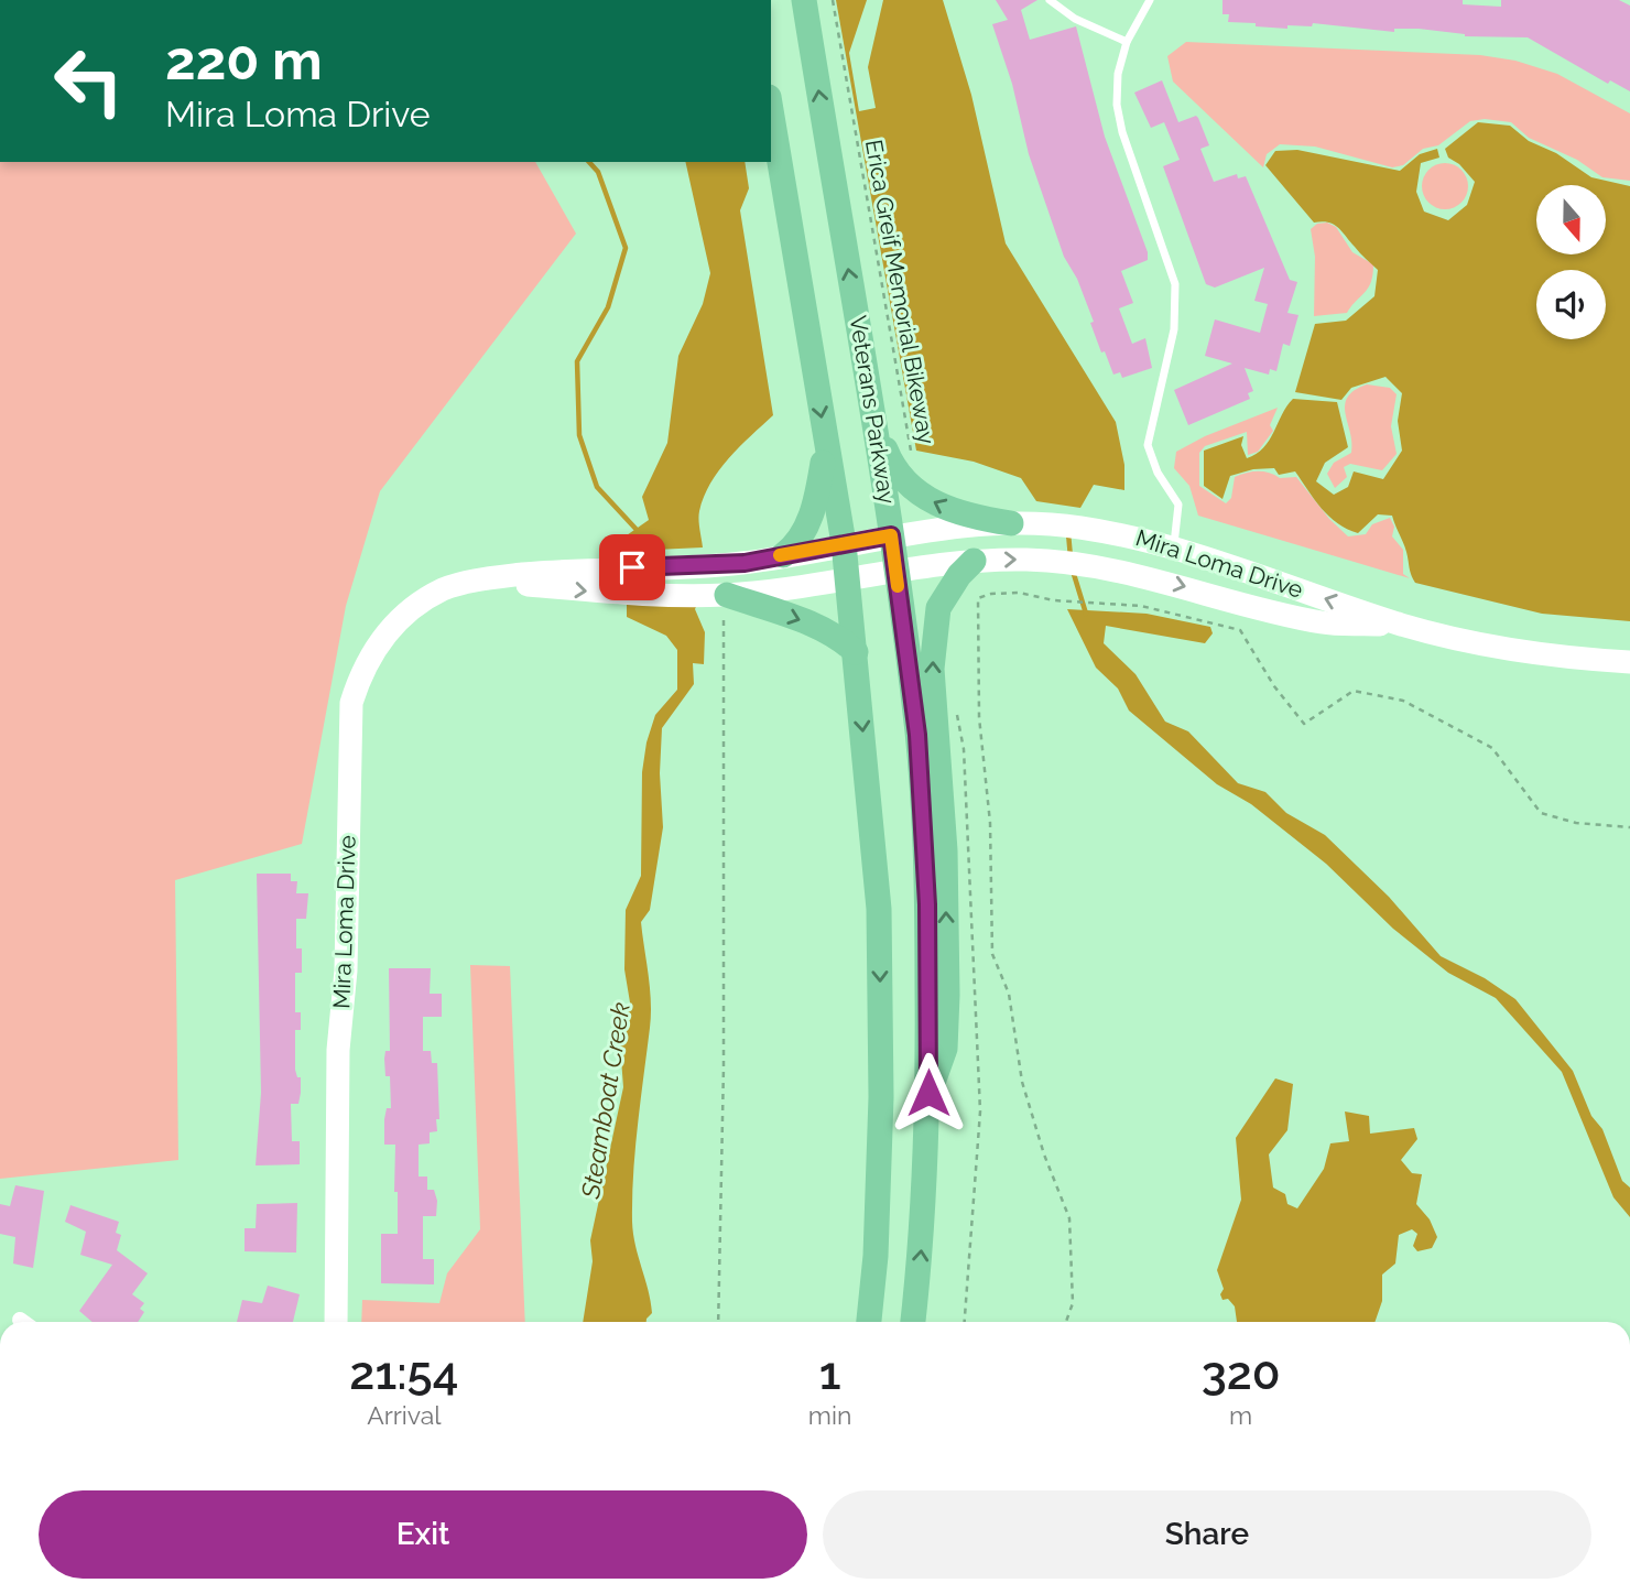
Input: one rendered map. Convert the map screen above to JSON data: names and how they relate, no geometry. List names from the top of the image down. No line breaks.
{"streets":{"main road":["Veterans Parkway"],"street":["Mira Loma Drive"],"path":["Erica Greif Memorial Bikeway"]},"crossings":[["Veterans Parkway","Mira Loma Drive"]],"water":["Steamboat Creek"],"north":"bottom","page":{"turn":["220 m","Mira Loma Drive"],"eta":["21:54","Arrival","1","min","320","m"],"buttons":["Exit","Share"]}}
